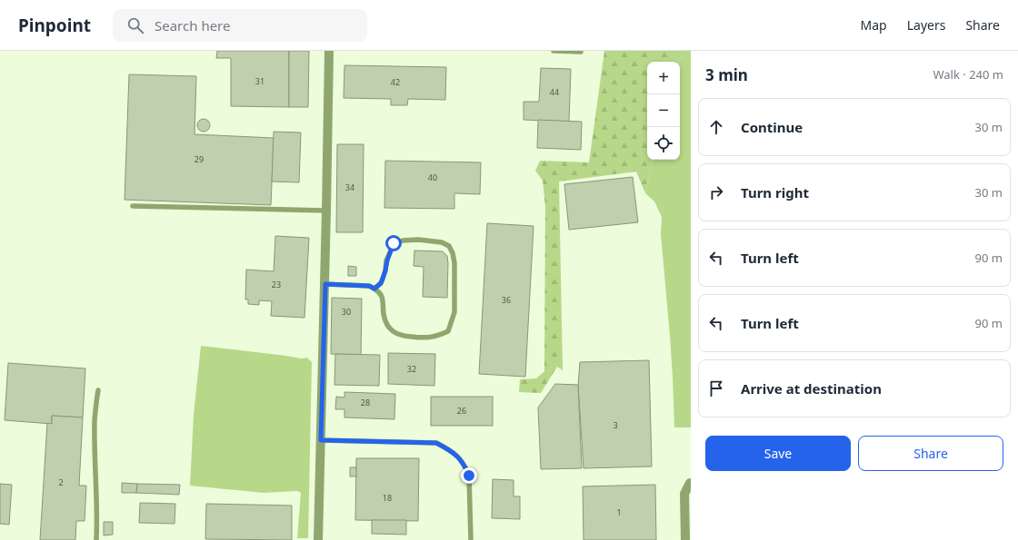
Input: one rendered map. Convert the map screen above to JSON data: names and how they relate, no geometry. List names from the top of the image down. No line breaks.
{"house_numbers":["31","42","44","29","40","34","23","36","30","32","28","26","3","2","18","1"],"page":{"header":"Pinpoint","search":"Search here","nav":["Map","Layers","Share"],"heading":["3 min","Walk · 240 m"],"map_buttons":["+","−"],"list":[["Continue","30 m"],["Turn right","30 m"],["Turn left","90 m"],["Turn left","90 m"],"Arrive at destination"],"buttons":["Save","Share"]}}
